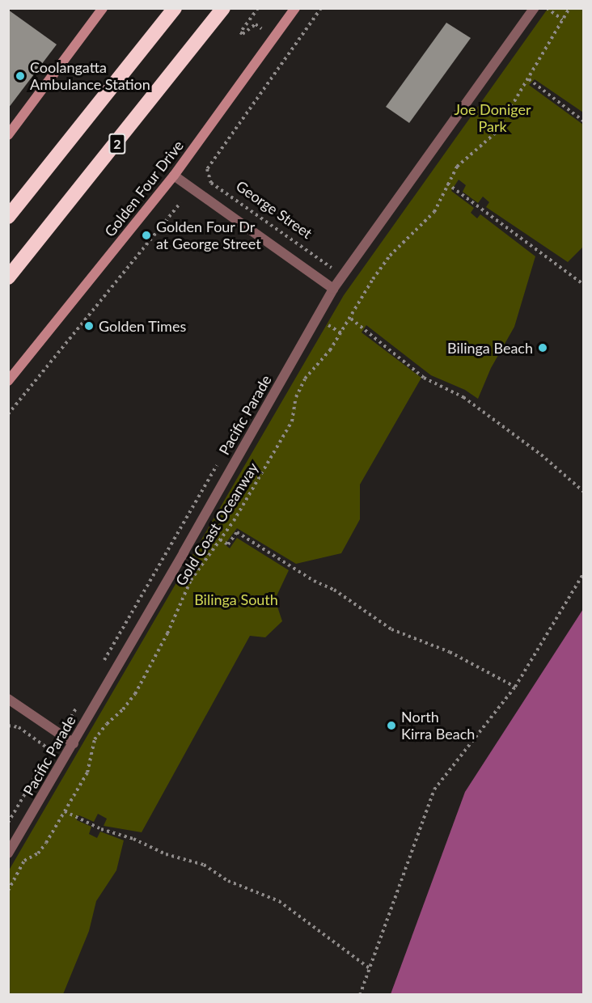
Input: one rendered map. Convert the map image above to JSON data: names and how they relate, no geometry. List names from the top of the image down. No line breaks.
{"streets":{"highway":["2"],"street":["Golden Four Drive","George Street","Pacific Parade"],"path":["Gold Coast Oceanway"]},"crossings":[["Golden Four Drive","George Street"],["George Street","Pacific Parade"]],"parks":["Joe Doniger Park","Bilinga South"],"places":["Coolangatta Ambulance Station","Golden Four Dr at George Street","Golden Times","Bilinga Beach","North Kirra Beach"]}
